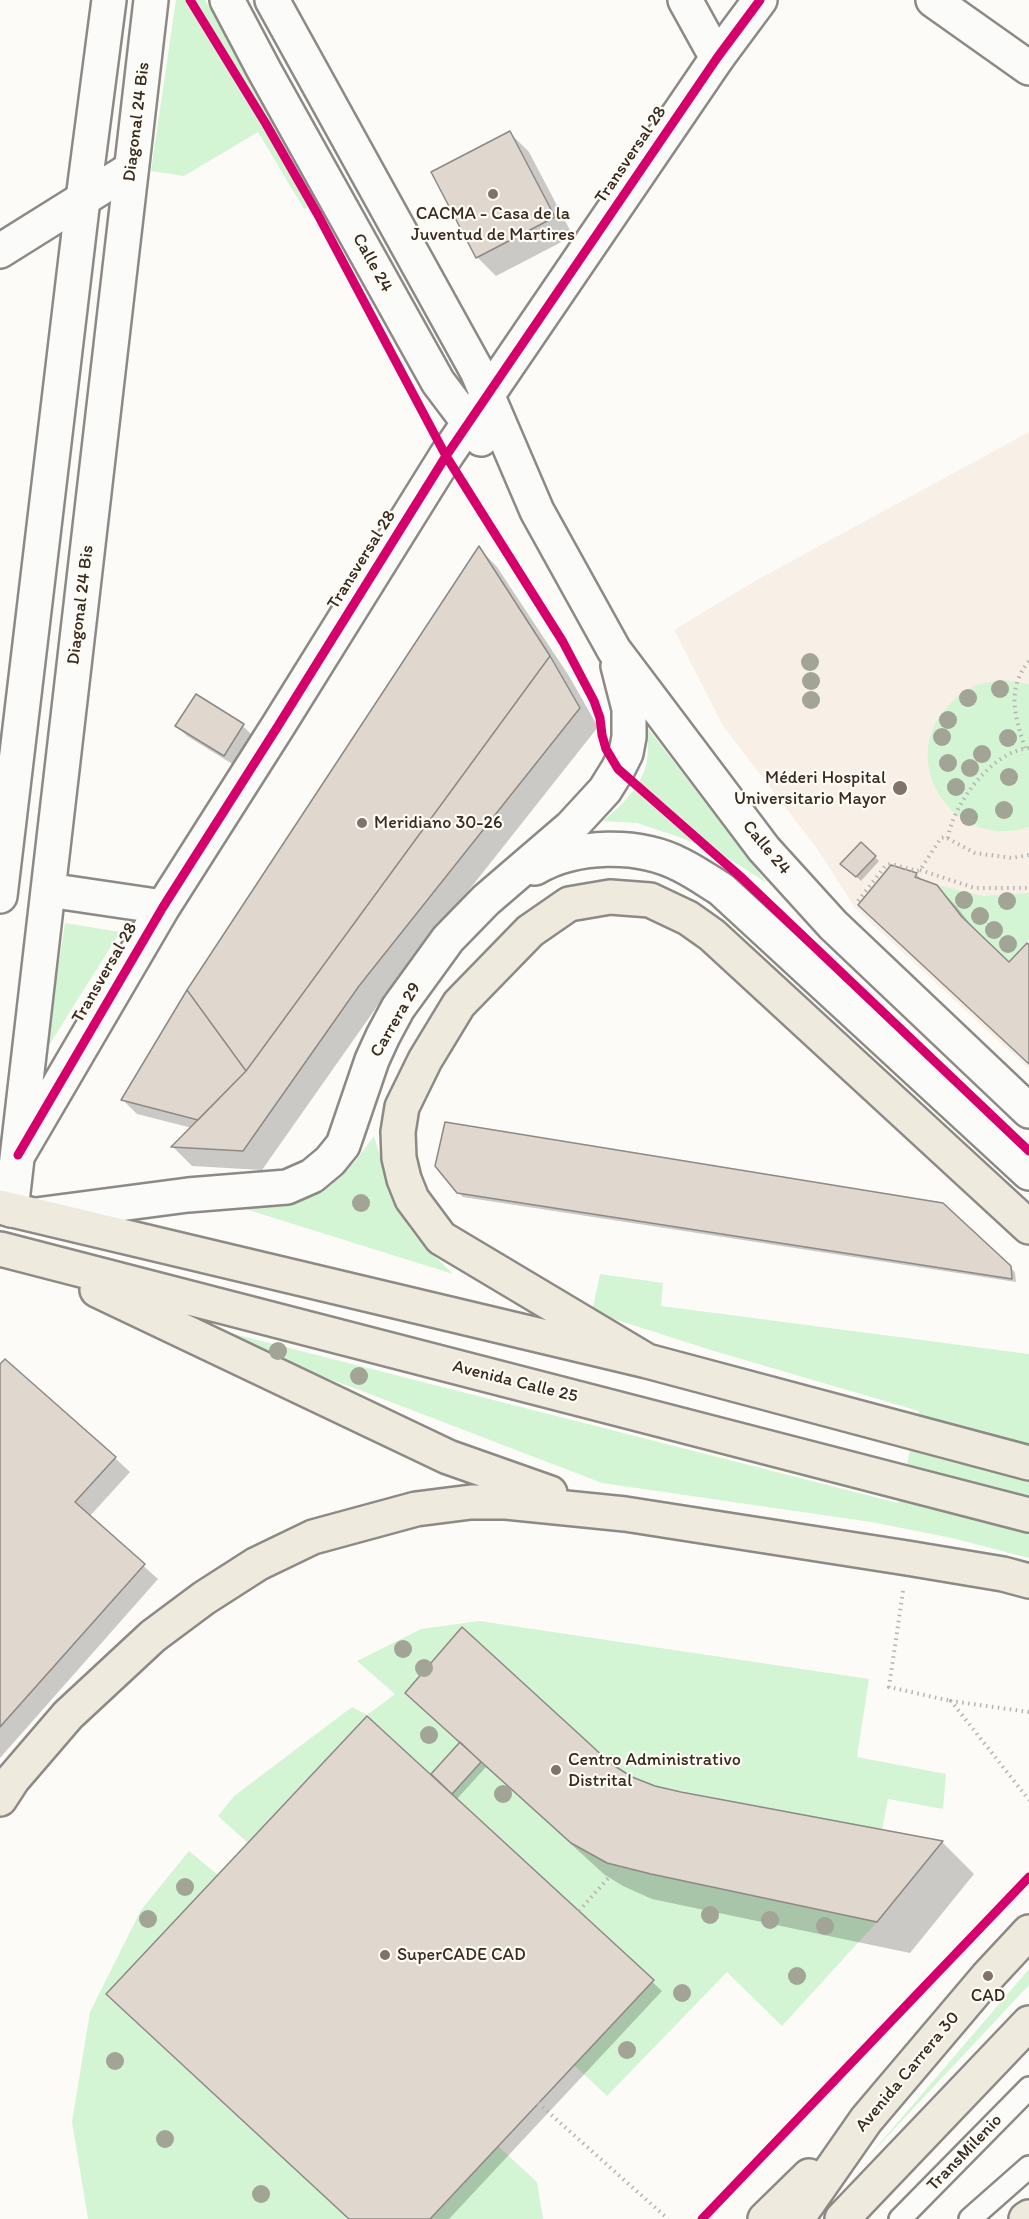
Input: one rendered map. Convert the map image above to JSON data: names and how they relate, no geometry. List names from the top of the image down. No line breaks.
{"streets":{"highway":["Avenida Calle 25","Avenida Carrera 30"],"street":["Diagonal 24 Bis","Transversal 28","Calle 24","Carrera 29"],"lane":["TransMilenio"]},"crossings":[["Diagonal 24 Bis","Transversal 28"],["Diagonal 24 Bis","Carrera 29"],["Transversal 28","Calle 24"],["Calle 24","Carrera 29"]],"places":["CACMA - Casa de la Juventud de Martires","Méderi Hospital Universitario Mayor","Meridiano 30-26","Centro Administrativo Distrital","SuperCADE CAD","CAD"]}
